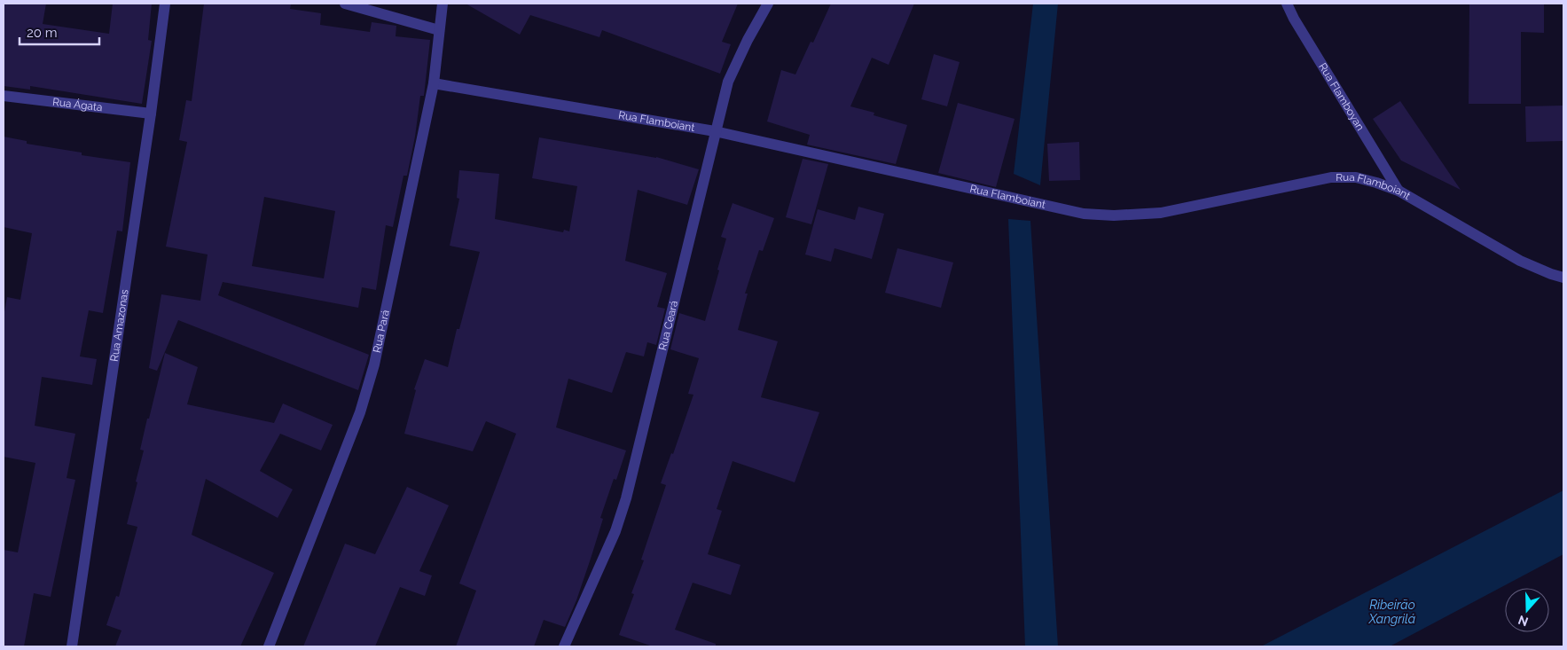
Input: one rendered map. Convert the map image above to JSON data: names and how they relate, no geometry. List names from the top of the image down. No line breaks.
{"streets":{"street":["Rua Flamboyan","Rua Ágata","Rua Flamboiant","Rua Amazonas","Rua Ceará","Rua Pará"]},"crossings":[["Rua Flamboyan","Rua Flamboiant"],["Rua Ágata","Rua Amazonas"],["Rua Flamboiant","Rua Ceará"],["Rua Flamboiant","Rua Pará"]],"water":["Ribeirão Xangrilá"],"scale_bar":"20 m","north":"bottom"}
